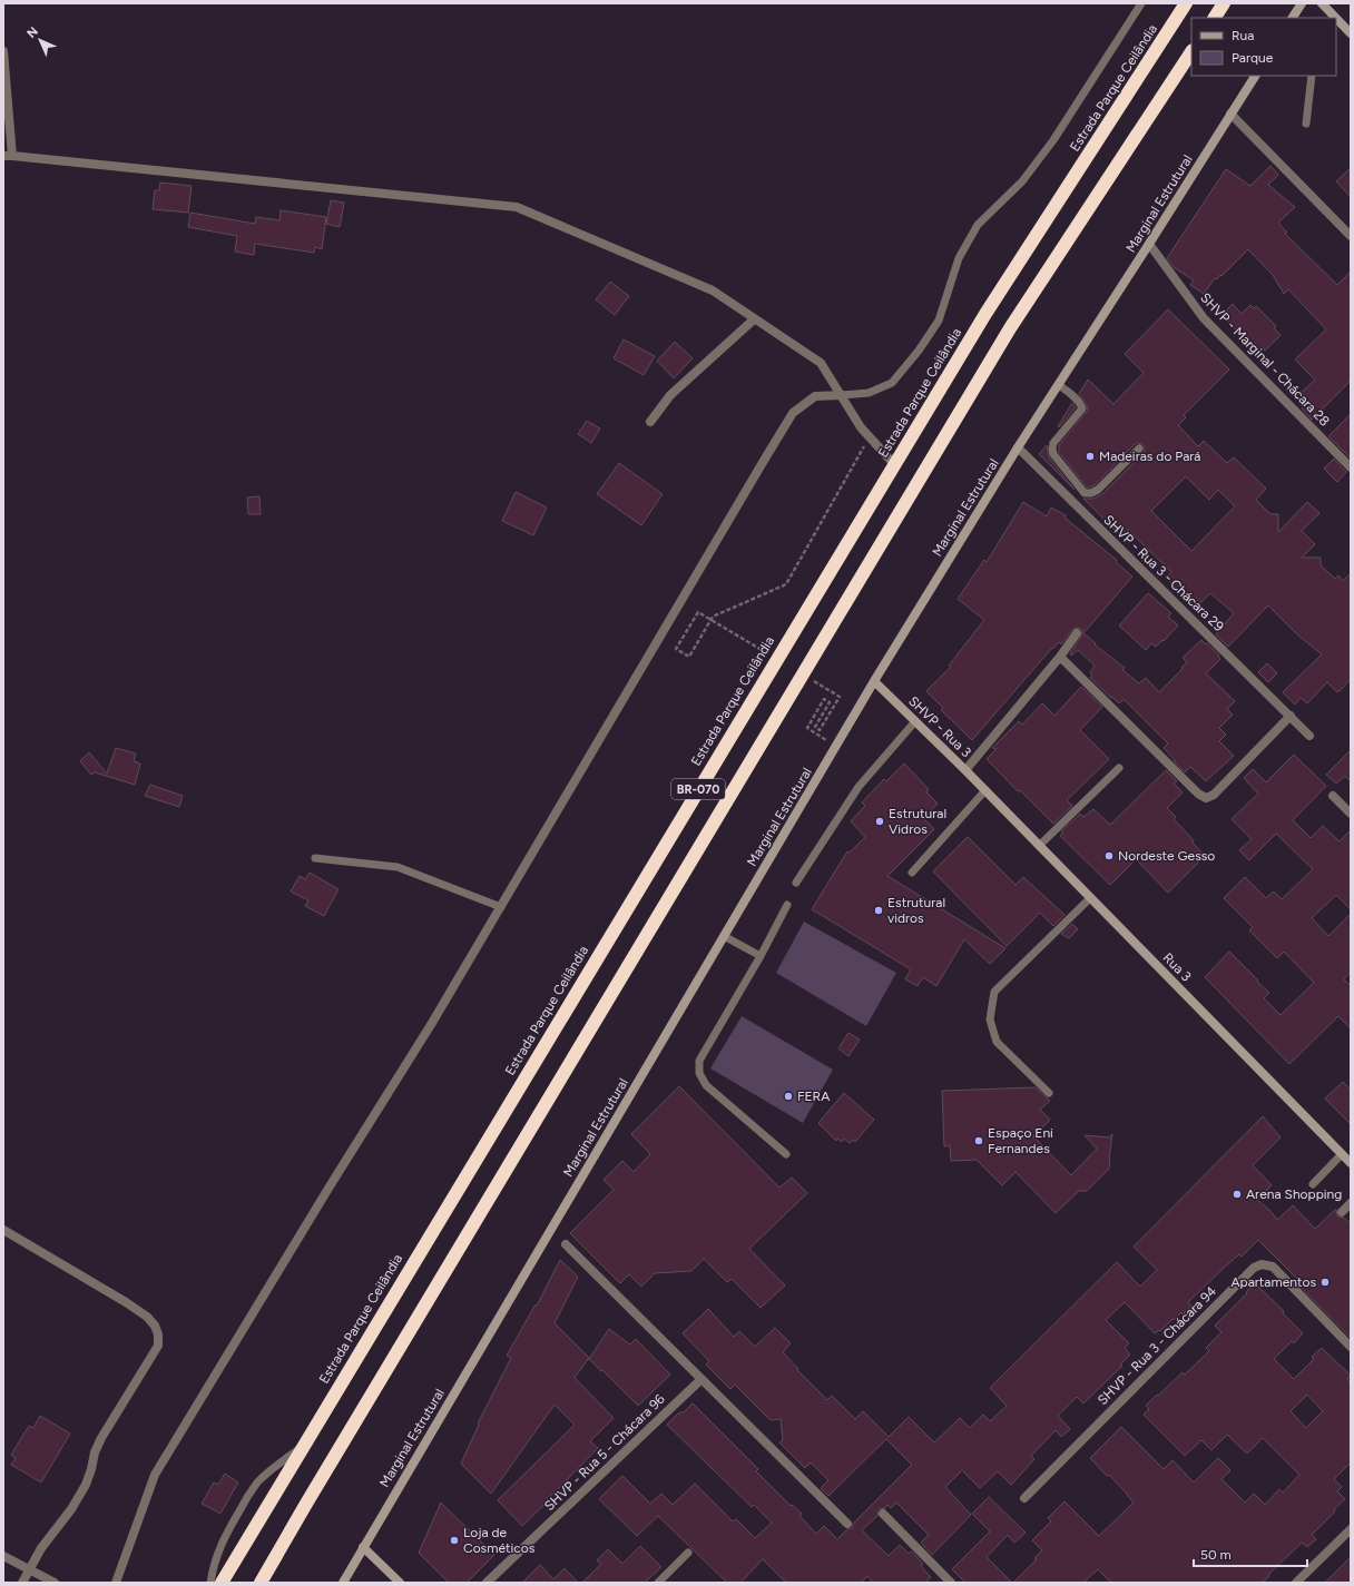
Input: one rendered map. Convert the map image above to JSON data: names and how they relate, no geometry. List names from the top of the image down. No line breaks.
{"streets":{"highway":["Estrada Parque Ceilândia","BR-070"],"main road":["Marginal Estrutural","SHVP - Rua 3","Rua 3"],"street":["SHVP - Marginal - Chácara 28","SHVP - Rua 3 - Chácara 29","SHVP - Rua 3 - Chácara 94","SHVP - Rua 5 - Chácara 96"]},"crossings":[["Marginal Estrutural","SHVP - Marginal - Chácara 28"],["Marginal Estrutural","SHVP - Rua 3 - Chácara 29"],["Marginal Estrutural","SHVP - Rua 3"],["SHVP - Rua 3","Rua 3"]],"places":["Madeiras do Pará","Estrutural Vidros","Nordeste Gesso","Estrutural vidros","FERA","Espaço Eni Fernandes","Arena Shopping","Apartamentos","Loja de Cosméticos"],"legend":["Rua","Parque"],"scale_bar":"50 m","north":"top left"}
